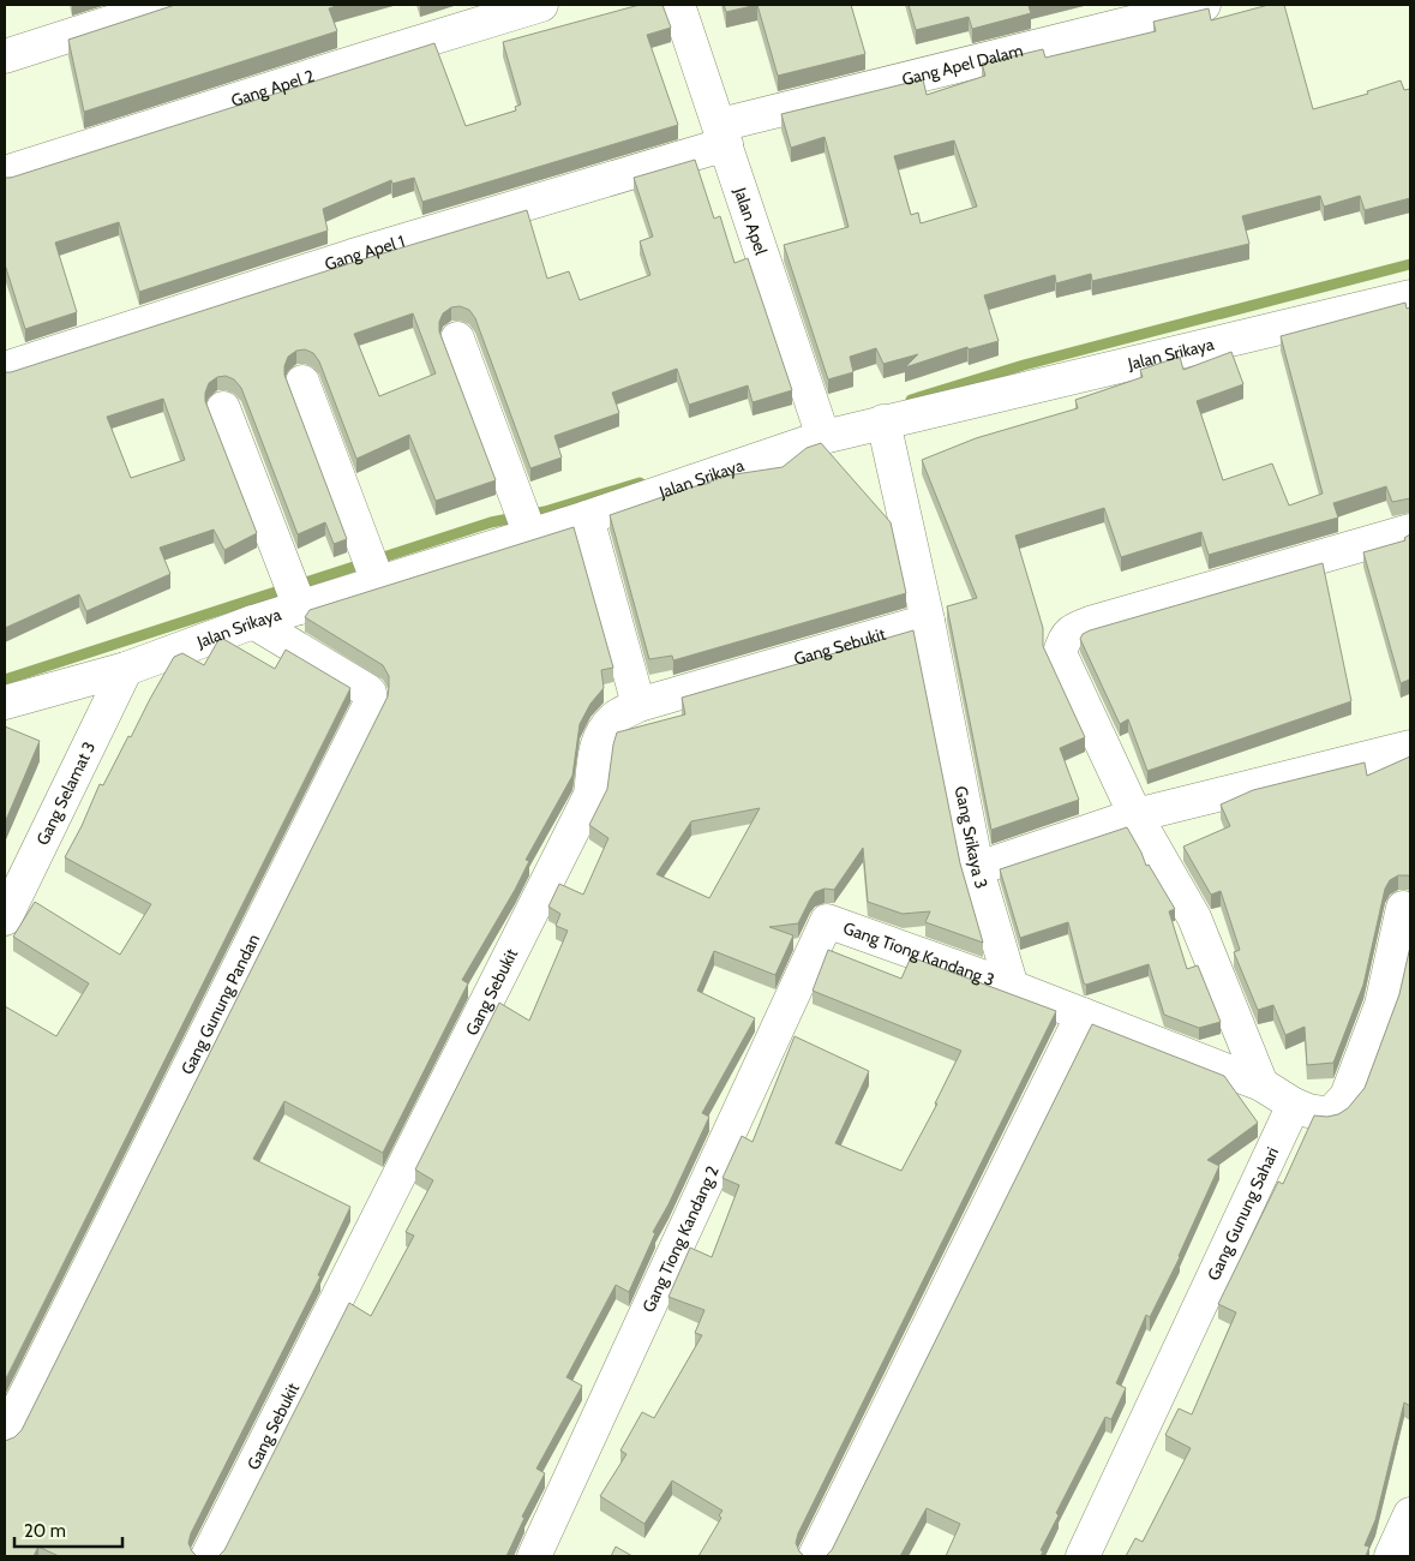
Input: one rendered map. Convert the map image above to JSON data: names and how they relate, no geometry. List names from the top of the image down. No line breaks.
{"streets":{"street":["Gang Apel Dalam","Gang Apel 2","Jalan Apel","Gang Apel 1","Jalan Srikaya","Gang Sebukit","Gang Selamat 3","Gang Srikaya 3","Gang Tiong Kandang 3","Gang Gunung Pandan","Gang Gunung Sahari","Gang Tiong Kandang 2"]},"crossings":[["Gang Apel Dalam","Jalan Apel"],["Gang Apel Dalam","Gang Apel 1"],["Jalan Apel","Gang Apel 1"],["Jalan Apel","Jalan Srikaya"],["Jalan Srikaya","Gang Selamat 3"],["Jalan Srikaya","Gang Srikaya 3"],["Jalan Srikaya","Gang Gunung Pandan"],["Gang Sebukit","Gang Srikaya 3"],["Gang Srikaya 3","Gang Tiong Kandang 3"],["Gang Tiong Kandang 3","Gang Tiong Kandang 2"]],"scale_bar":"20 m"}
